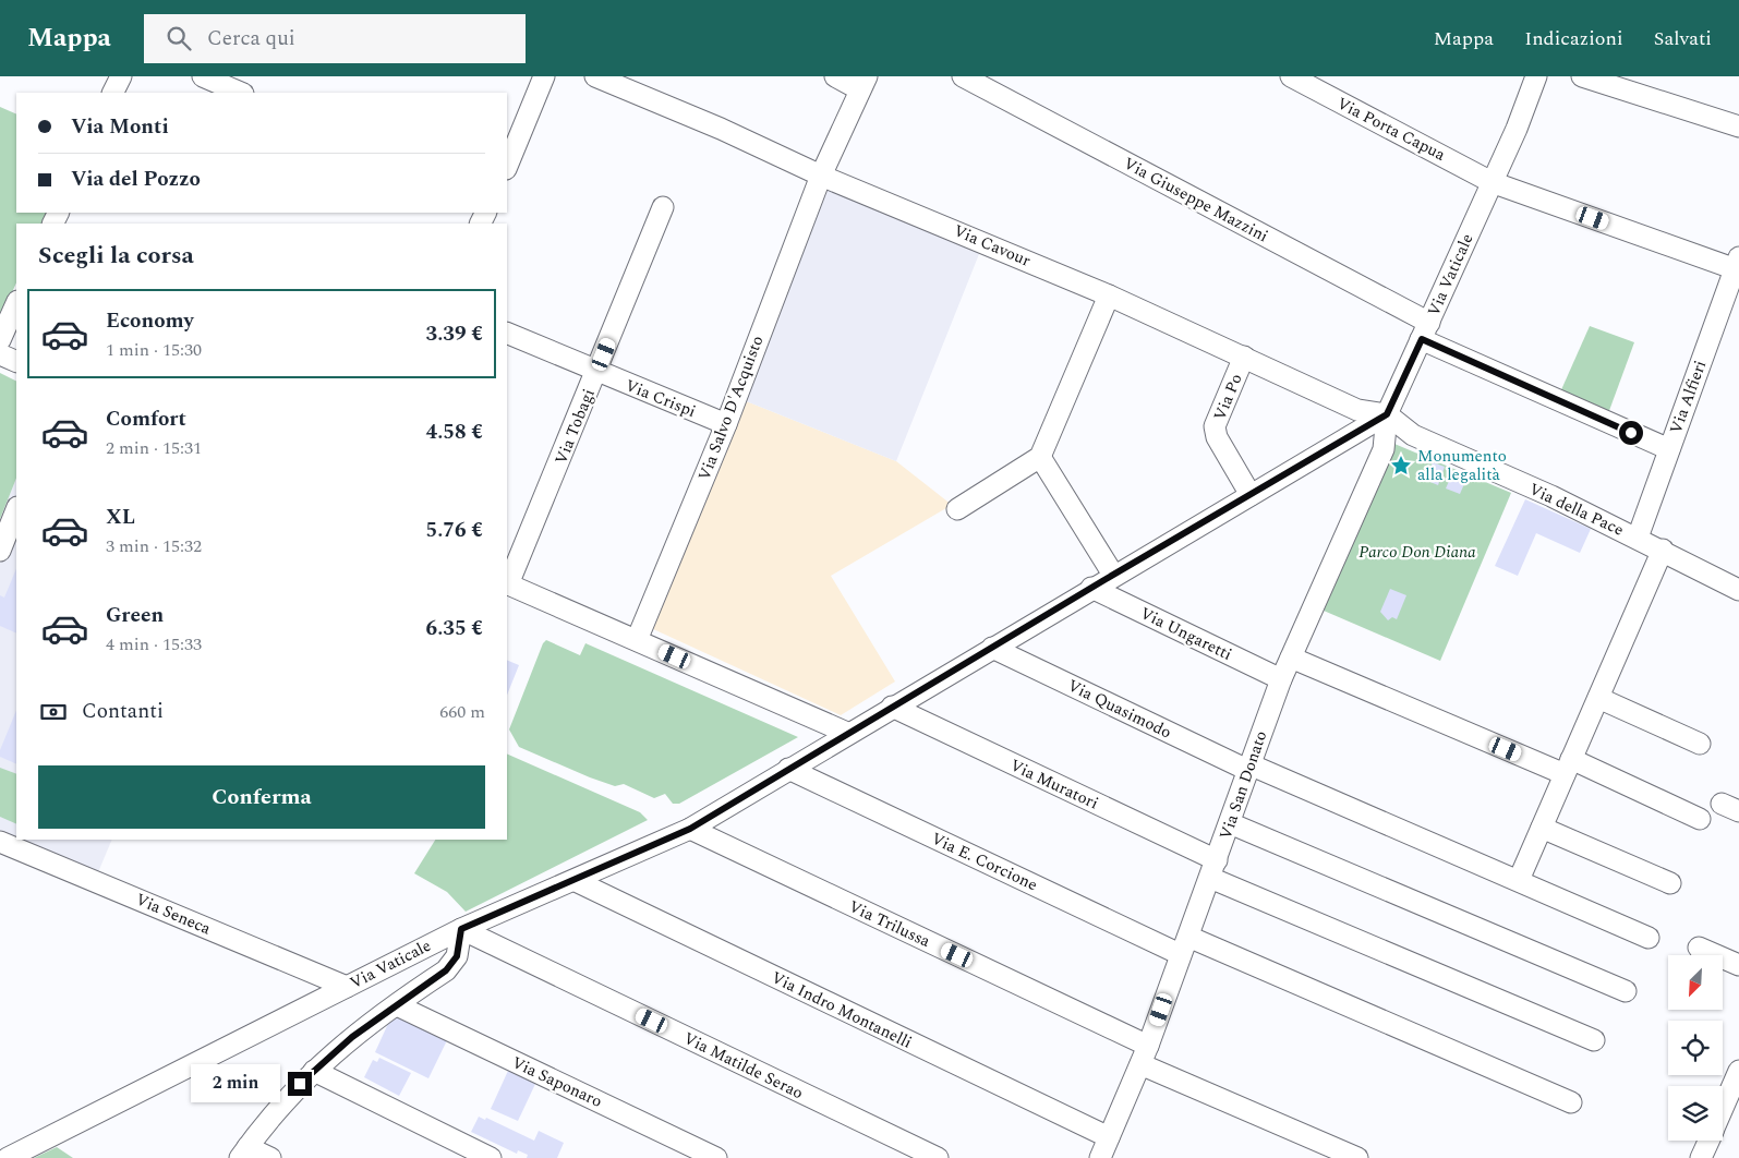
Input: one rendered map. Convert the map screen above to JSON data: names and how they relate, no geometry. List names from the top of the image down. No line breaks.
{"streets":{"street":["Via Porta Capua","Via Giuseppe Mazzini","Via Cavour","Via Vaticale","Via Po","Via Alfieri","Via Crispi","Via Salvo D'Acquisto","Via Tobagi","Via della Pace","Via Ungaretti","Via Quasimodo","Via Muratori","Via San Donato","Via E. Corcione","Via Seneca","Via Trilussa","Via Indro Montanelli","Via Matilde Serao","Via Saponaro"]},"crossings":[["Via Porta Capua","Via Vaticale"],["Via Porta Capua","Via Alfieri"],["Via Giuseppe Mazzini","Via Vaticale"],["Via Giuseppe Mazzini","Via Alfieri"],["Via Cavour","Via Vaticale"],["Via Cavour","Via Po"],["Via Cavour","Via Salvo D'Acquisto"],["Via Cavour","Via della Pace"],["Via Cavour","Via San Donato"],["Via Vaticale","Via Po"],["Via Vaticale","Via della Pace"],["Via Vaticale","Via Ungaretti"],["Via Vaticale","Via Quasimodo"],["Via Vaticale","Via Muratori"],["Via Vaticale","Via San Donato"],["Via Vaticale","Via E. Corcione"],["Via Vaticale","Via Seneca"],["Via Vaticale","Via Trilussa"],["Via Vaticale","Via Indro Montanelli"],["Via Vaticale","Via Matilde Serao"],["Via Alfieri","Via della Pace"],["Via Crispi","Via Salvo D'Acquisto"],["Via Crispi","Via Tobagi"],["Via della Pace","Via San Donato"],["Via Ungaretti","Via San Donato"],["Via Quasimodo","Via San Donato"],["Via Muratori","Via San Donato"],["Via San Donato","Via E. Corcione"],["Via San Donato","Via Trilussa"],["Via San Donato","Via Indro Montanelli"]],"parks":["Parco Don Diana"],"places":{"place":["Monumento alla legalità"]},"north":"bottom left","page":{"header":"Mappa","search":"Cerca qui","nav":["Mappa","Indicazioni","Salvati"],"banner":["Via Monti","Via del Pozzo"],"heading":"Scegli la corsa","list":[{"name":"Economy","note":"1 min · 15:30","value":"3.39 €"},{"name":"Comfort","note":"2 min · 15:31","value":"4.58 €"},{"name":"XL","note":"3 min · 15:32","value":"5.76 €"},{"name":"Green","note":"4 min · 15:33","value":"6.35 €"}],"pay":["Contanti","660 m"],"buttons":"Conferma","bubble":"2 min"}}
